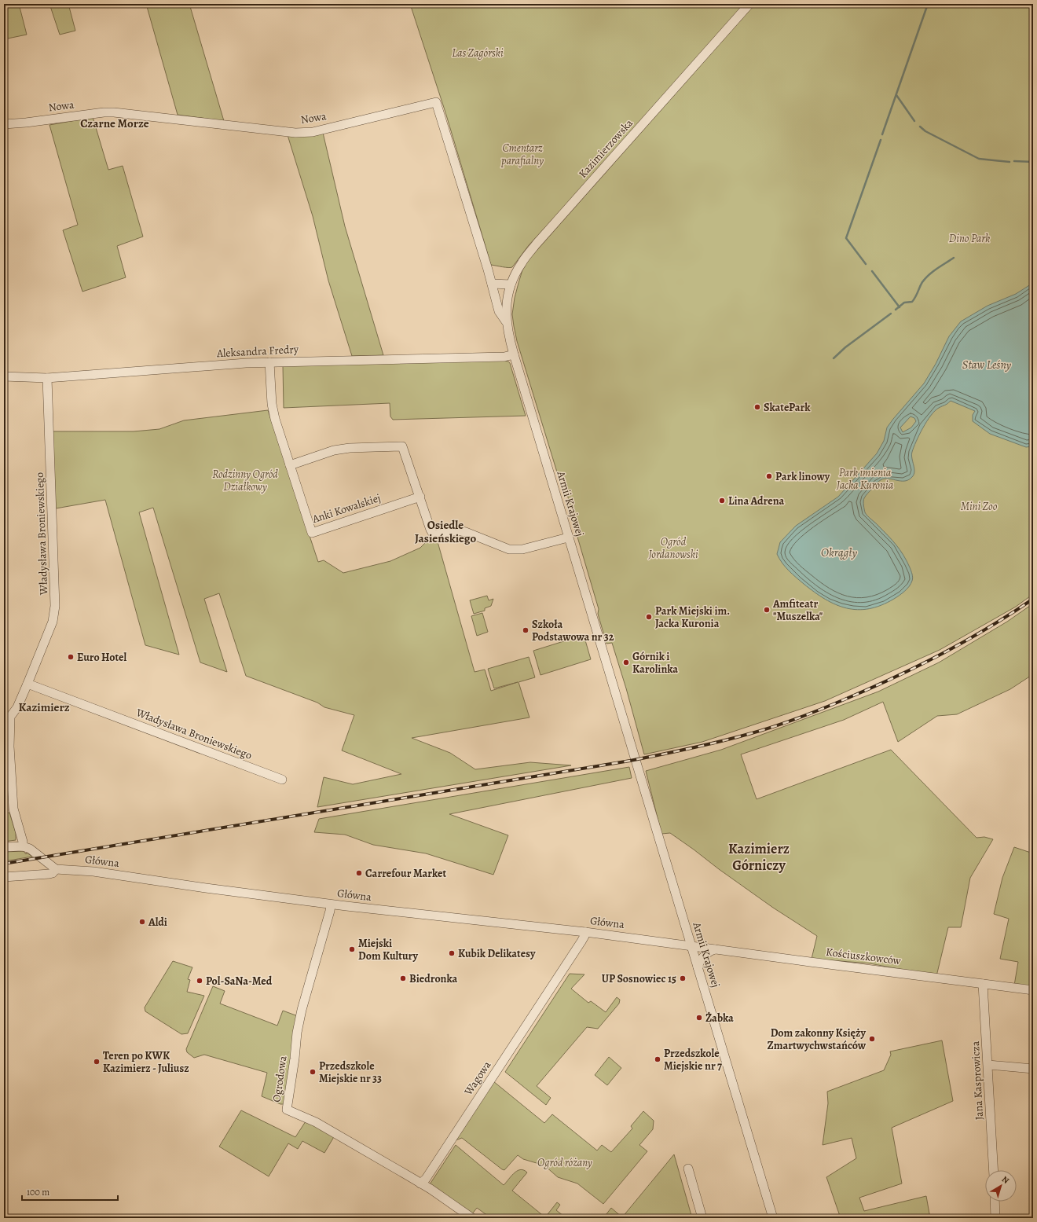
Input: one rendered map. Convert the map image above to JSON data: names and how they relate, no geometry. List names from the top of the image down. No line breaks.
{"streets":{"street":["Nowa","Kazimierzowska","Aleksandra Fredry","Armii Krajowej","Anki Kowalskiej","Władysława Broniewskiego","Główna","Kościuszkowców","Wagowa","Ogrodowa","Jana Kasprowicza"]},"crossings":[["Nowa","Kazimierzowska"],["Nowa","Armii Krajowej"],["Kazimierzowska","Armii Krajowej"],["Aleksandra Fredry","Armii Krajowej"],["Aleksandra Fredry","Anki Kowalskiej"],["Aleksandra Fredry","Władysława Broniewskiego"],["Armii Krajowej","Główna"],["Armii Krajowej","Kościuszkowców"],["Główna","Kościuszkowców"],["Główna","Wagowa"],["Główna","Ogrodowa"],["Kościuszkowców","Jana Kasprowicza"],["Wagowa","Ogrodowa"]],"districts":["Czarne Morze","Osiedle Jasieńskiego","Kazimierz","Kazimierz Górniczy"],"water":["Staw Leśny","Okrągły"],"parks":["Las Zagórski","Cmentarz parafialny","Dino Park","Park imienia Jacka Kuronia","Rodzinny Ogród Działkowy","Mini Zoo","Ogród Jordanowski","Ogród różany"],"places":["SkatePark","Park linowy","Lina Adrena","Amfiteatr \"Muszelka\"","Park Miejski im. Jacka Kuronia","Szkoła Podstawowa nr 32","Euro Hotel","Górnik i Karolinka","Carrefour Market","Aldi","Miejski Dom Kultury","Kubik Delikatesy","Biedronka","UP Sosnowiec 15","Pol-SaNa-Med","Żabka","Dom zakonny Księży Zmartwychwstańców","Przedszkole Miejskie nr 7","Teren po KWK Kazimierz - Juliusz","Przedszkole Miejskie nr 33"],"scale_bar":"100 m","north":"top right"}
